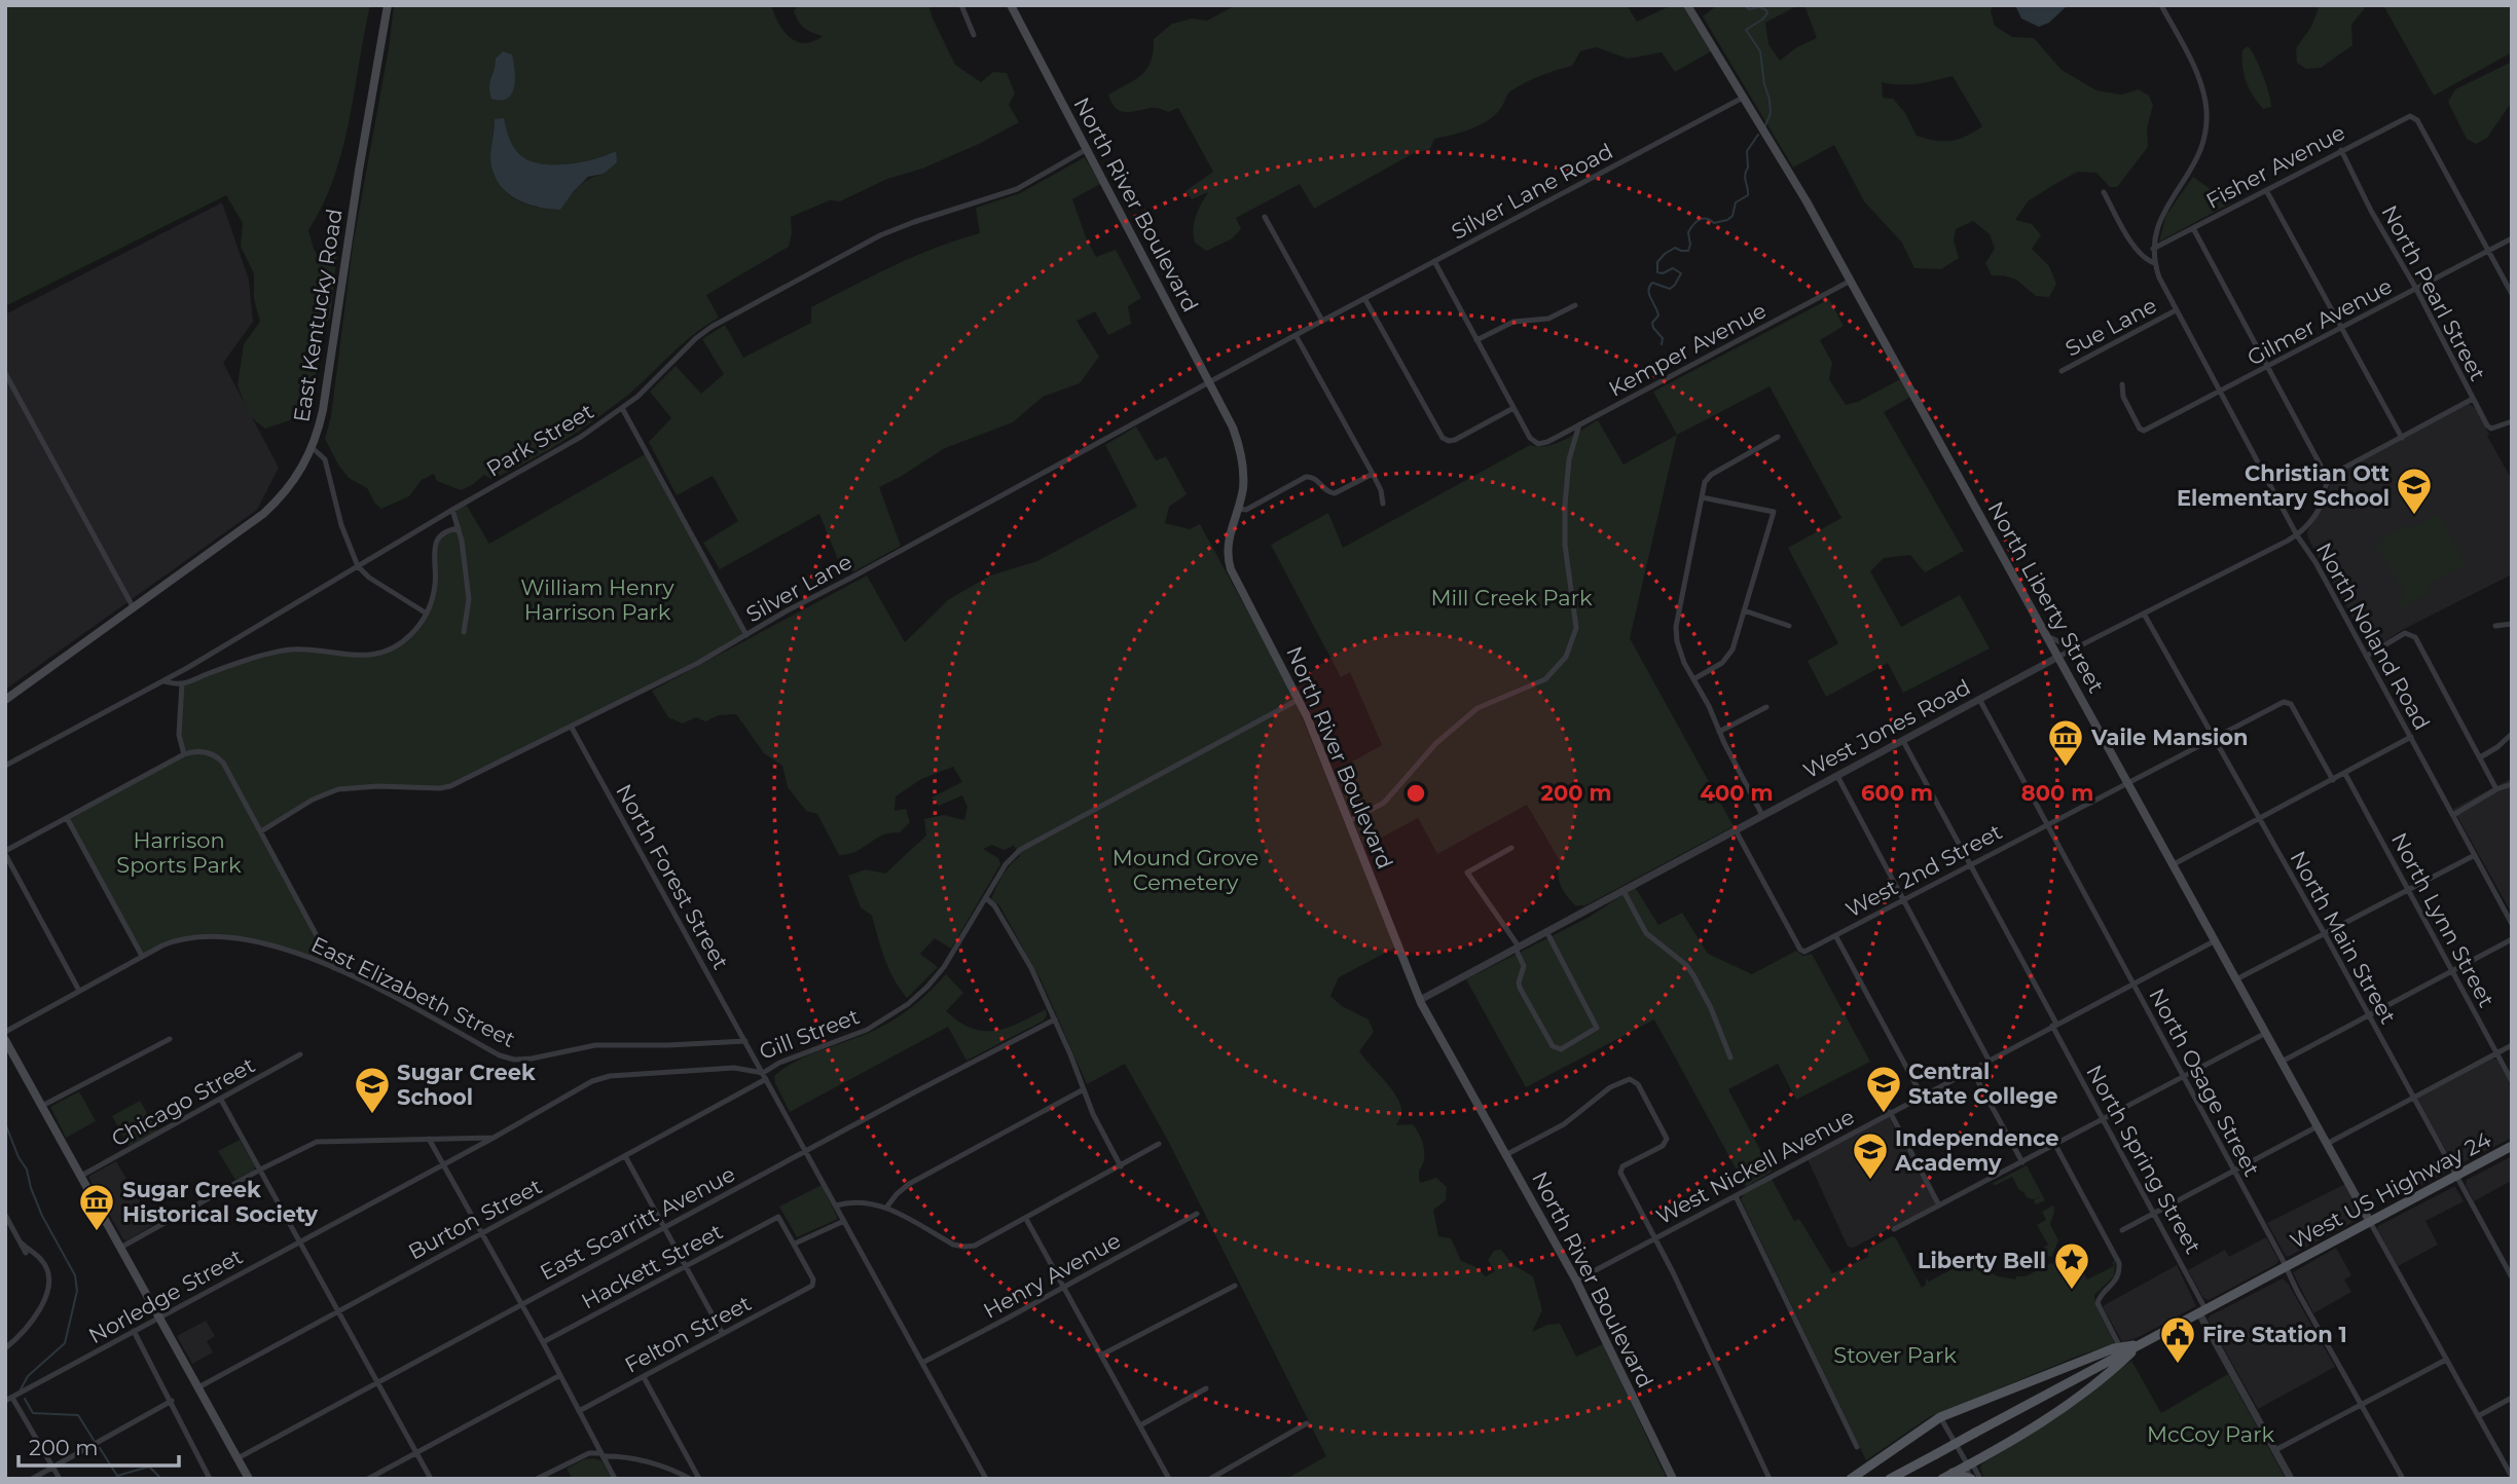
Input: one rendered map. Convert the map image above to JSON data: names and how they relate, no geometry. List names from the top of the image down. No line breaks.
{"streets":{"main road":["North River Boulevard","East Kentucky Road","North Liberty Street","West US Highway 24"],"street":["Fisher Avenue","Silver Lane Road","North Pearl Street","Gilmer Avenue","Sue Lane","Kemper Avenue","Park Street","Silver Lane","North Noland Road","West Jones Road","West 2nd Street","North Forest Street","North Lynn Street","North Main Street","East Elizabeth Street","Gill Street","North Osage Street","Chicago Street","North Spring Street","West Nickell Avenue","Burton Street","East Scarritt Avenue","Hackett Street","Henry Avenue","Norledge Street","Felton Street"]},"crossings":[["Fisher Avenue","North Pearl Street"],["Fisher Avenue","Gilmer Avenue"],["Fisher Avenue","North Noland Road"],["Silver Lane Road","Silver Lane"],["Silver Lane Road","North Liberty Street"],["North River Boulevard","Park Street"],["North River Boulevard","Silver Lane"],["North River Boulevard","West Jones Road"],["North River Boulevard","Gill Street"],["North River Boulevard","West Nickell Avenue"],["North Pearl Street","Gilmer Avenue"],["Gilmer Avenue","North Noland Road"],["Sue Lane","North Noland Road"],["Kemper Avenue","North Liberty Street"],["Silver Lane","North Forest Street"],["North Liberty Street","West Jones Road"],["North Liberty Street","West 2nd Street"],["North Liberty Street","West Nickell Avenue"],["North Liberty Street","West US Highway 24"],["North Noland Road","West Jones Road"],["West Jones Road","West 2nd Street"],["West Jones Road","North Main Street"],["West Jones Road","North Osage Street"],["West Jones Road","North Spring Street"],["West 2nd Street","North Main Street"],["West 2nd Street","North Osage Street"],["West 2nd Street","North Spring Street"],["North Forest Street","East Elizabeth Street"],["North Forest Street","Gill Street"],["North Forest Street","Burton Street"],["North Main Street","West US Highway 24"],["Gill Street","Burton Street"],["Gill Street","Norledge Street"],["North Osage Street","West Nickell Avenue"],["North Osage Street","West US Highway 24"],["North Spring Street","West Nickell Avenue"],["North Spring Street","West US Highway 24"],["Hackett Street","Felton Street"]],"parks":["William Henry Harrison Park","Mill Creek Park","Harrison Sports Park","Mound Grove Cemetery","Stover Park","McCoy Park"],"places":{"school or university":["Christian Ott Elementary School","Central State College","Sugar Creek School","Independence Academy"],"museum":["Vaile Mansion","Sugar Creek Historical Society"],"place":["Liberty Bell"],"public building":["Fire Station 1"]},"scale_bar":"200 m","rings":["200 m","400 m","600 m","800 m"]}
